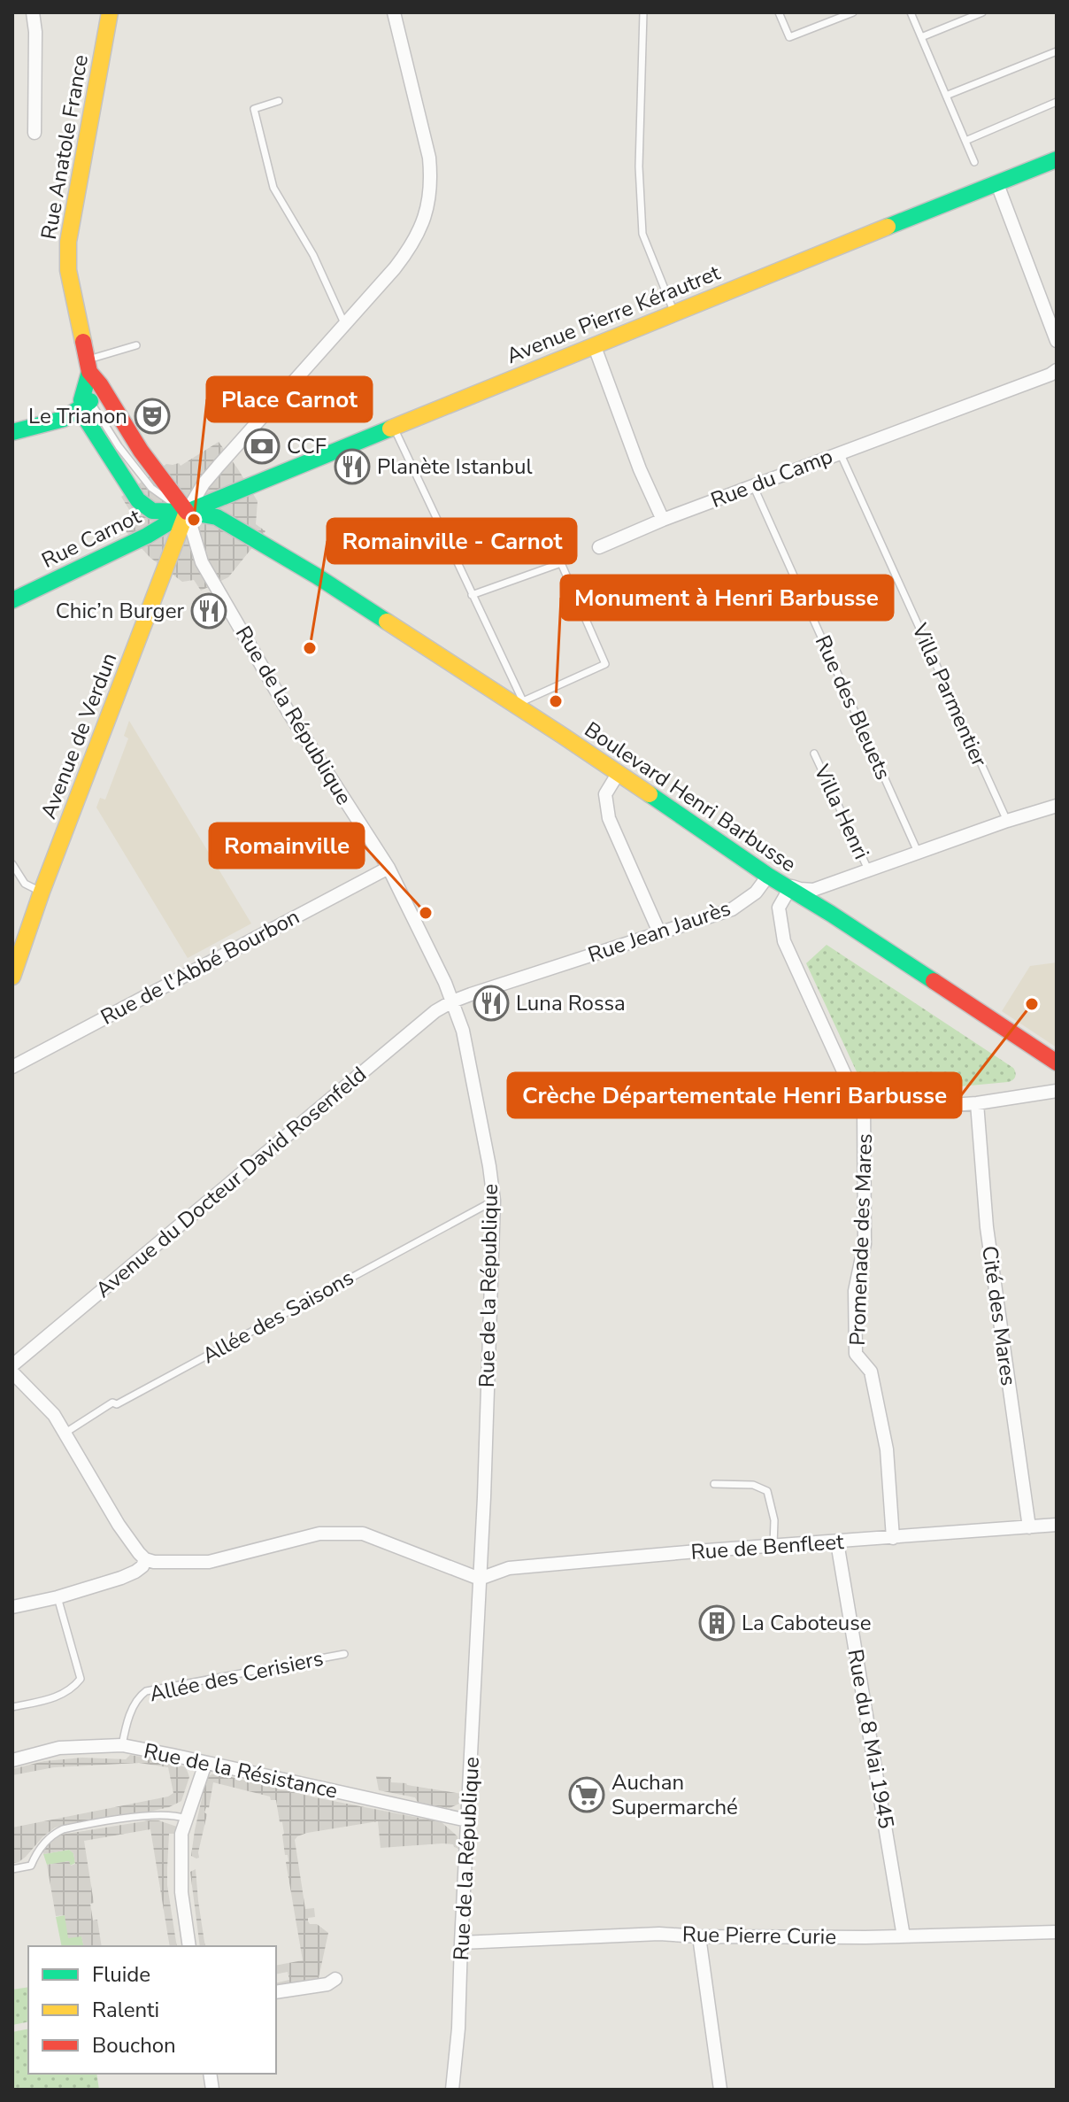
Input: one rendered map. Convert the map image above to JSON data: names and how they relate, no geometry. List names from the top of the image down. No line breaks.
{"streets":{"main road":["Rue Anatole France","Avenue Pierre Kérautret","Rue Carnot","Avenue de Verdun","Boulevard Henri Barbusse"],"street":["Rue du Camp","Rue de la République","Rue Jean Jaurès","Rue de l'Abbé Bourbon","Avenue du Docteur David Rosenfeld","Promenade des Mares","Cité des Mares","Rue de Benfleet","Rue du 8 Mai 1945","Rue de la Résistance","Rue Pierre Curie"],"lane":["Villa Parmentier","Rue des Bleuets","Villa Henri","Allée des Saisons","Allée des Cerisiers"]},"crossings":[["Rue Anatole France","Avenue Pierre Kérautret"],["Rue Anatole France","Rue Carnot"],["Rue Anatole France","Rue de la République"],["Rue Anatole France","Avenue de Verdun"],["Rue Anatole France","Boulevard Henri Barbusse"],["Avenue Pierre Kérautret","Rue Carnot"],["Avenue Pierre Kérautret","Rue de la République"],["Avenue Pierre Kérautret","Avenue de Verdun"],["Avenue Pierre Kérautret","Boulevard Henri Barbusse"],["Rue du Camp","Villa Parmentier"],["Rue du Camp","Rue des Bleuets"],["Rue Carnot","Rue de la République"],["Rue Carnot","Avenue de Verdun"],["Rue Carnot","Boulevard Henri Barbusse"],["Rue de la République","Avenue de Verdun"],["Rue de la République","Boulevard Henri Barbusse"],["Rue de la République","Rue Jean Jaurès"],["Rue de la République","Rue de l'Abbé Bourbon"],["Rue de la République","Avenue du Docteur David Rosenfeld"],["Rue de la République","Allée des Saisons"],["Rue de la République","Rue de Benfleet"],["Rue de la République","Rue de la Résistance"],["Rue de la République","Rue Pierre Curie"],["Avenue de Verdun","Boulevard Henri Barbusse"],["Boulevard Henri Barbusse","Rue Jean Jaurès"],["Rue Jean Jaurès","Avenue du Docteur David Rosenfeld"],["Promenade des Mares","Rue de Benfleet"],["Cité des Mares","Rue de Benfleet"],["Rue de Benfleet","Rue du 8 Mai 1945"],["Allée des Cerisiers","Rue de la Résistance"],["Rue du 8 Mai 1945","Rue Pierre Curie"]],"places":{"theatre":["Le Trianon"],"bank":["CCF"],"restaurant":["Planète Istanbul","Chic’n Burger","Luna Rossa"],"other":["Place Carnot","Romainville - Carnot","Monument à Henri Barbusse","Romainville","Crèche Départementale Henri Barbusse"],"building":["La Caboteuse"],"supermarket":["Auchan Supermarché"]},"legend":["Fluide","Ralenti","Bouchon"]}
